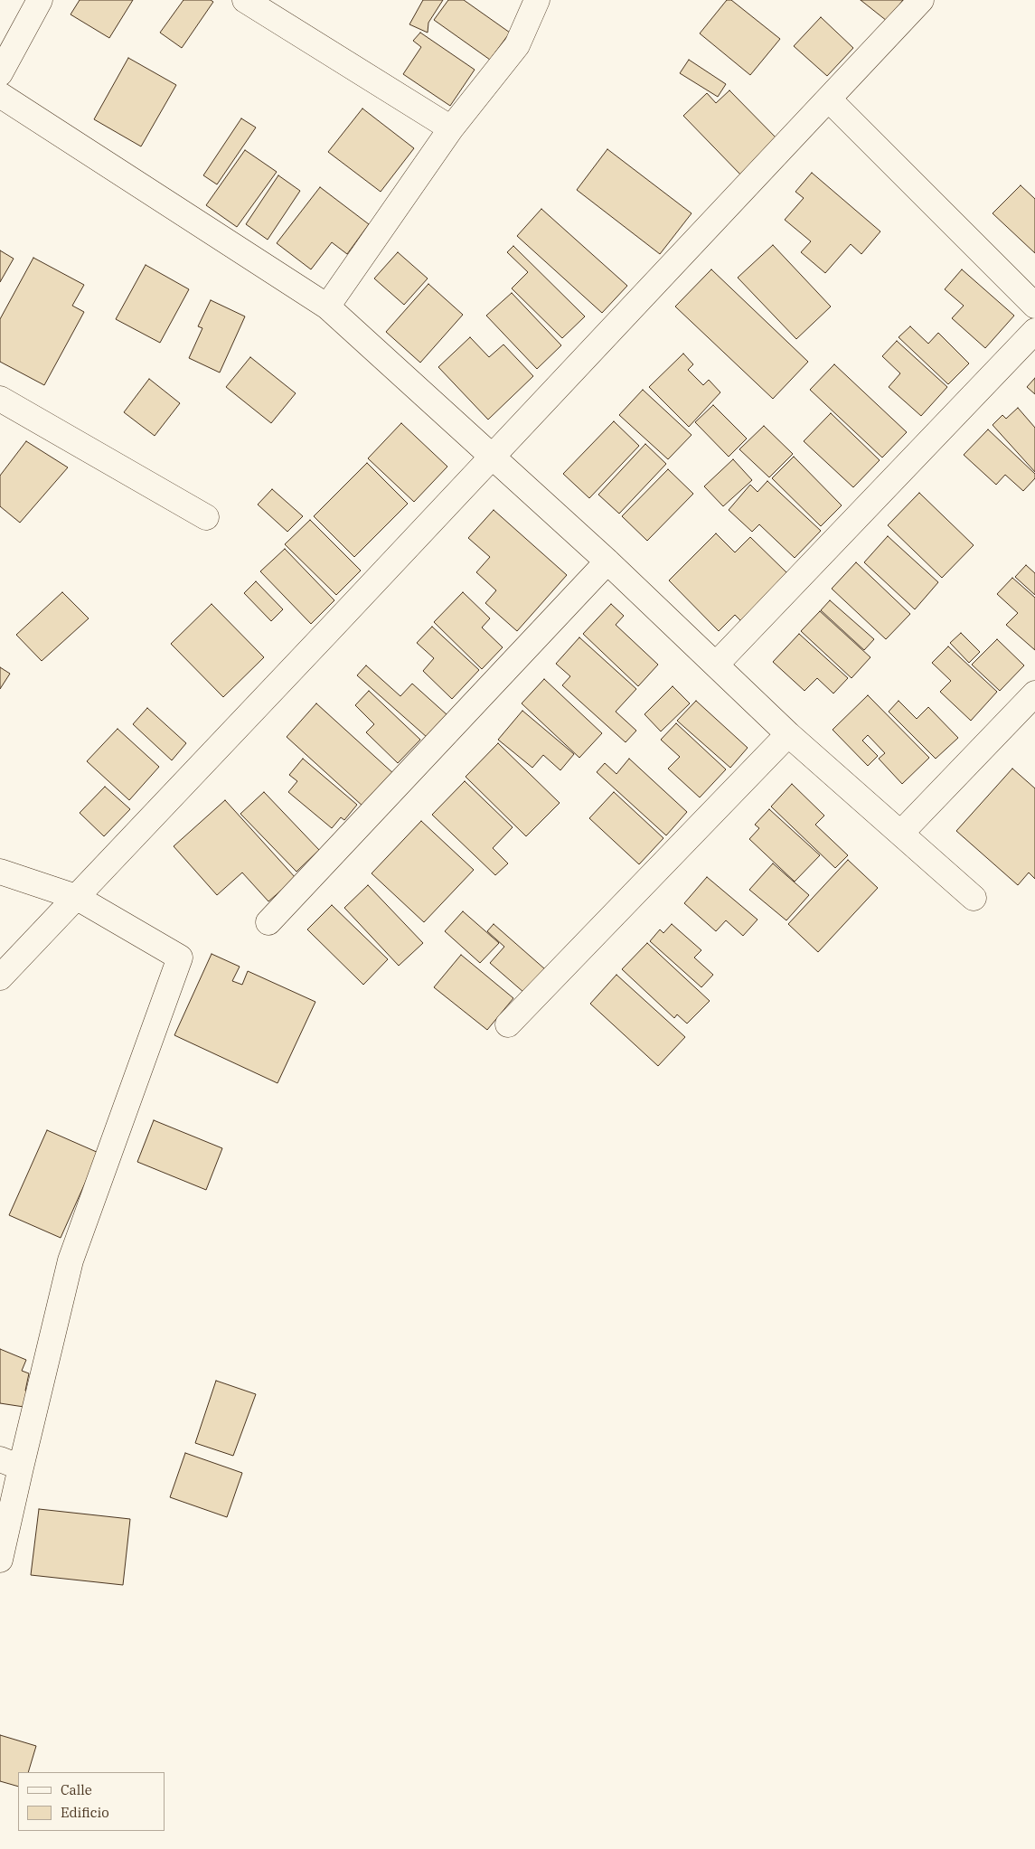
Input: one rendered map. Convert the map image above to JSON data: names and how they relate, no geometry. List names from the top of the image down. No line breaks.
{"legend":["Calle","Edificio"]}
